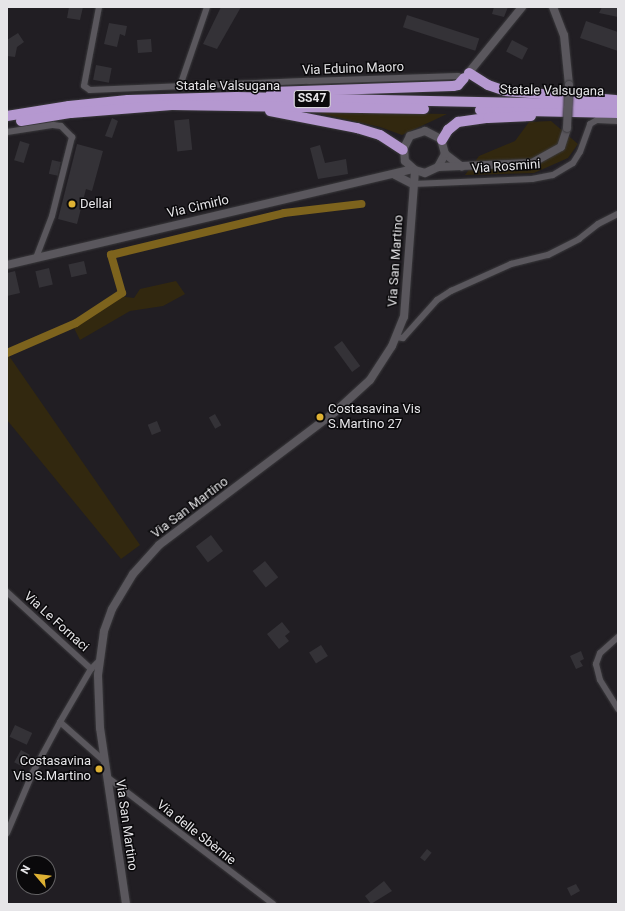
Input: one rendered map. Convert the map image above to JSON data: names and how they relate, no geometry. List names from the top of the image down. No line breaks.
{"streets":{"highway":["Statale Valsugana","SS47"],"street":["Via Eduino Maoro","Via Rosmini","Via Cimirlo","Via San Martino","Via Le Fornaci","Via delle Sbèrnie"]},"crossings":[["Via Rosmini","Via San Martino"],["Via San Martino","Via delle Sbèrnie"]],"places":["Dellai","Costasavina Vis S.Martino 27","Costasavina Vis S.Martino"],"north":"top left"}
